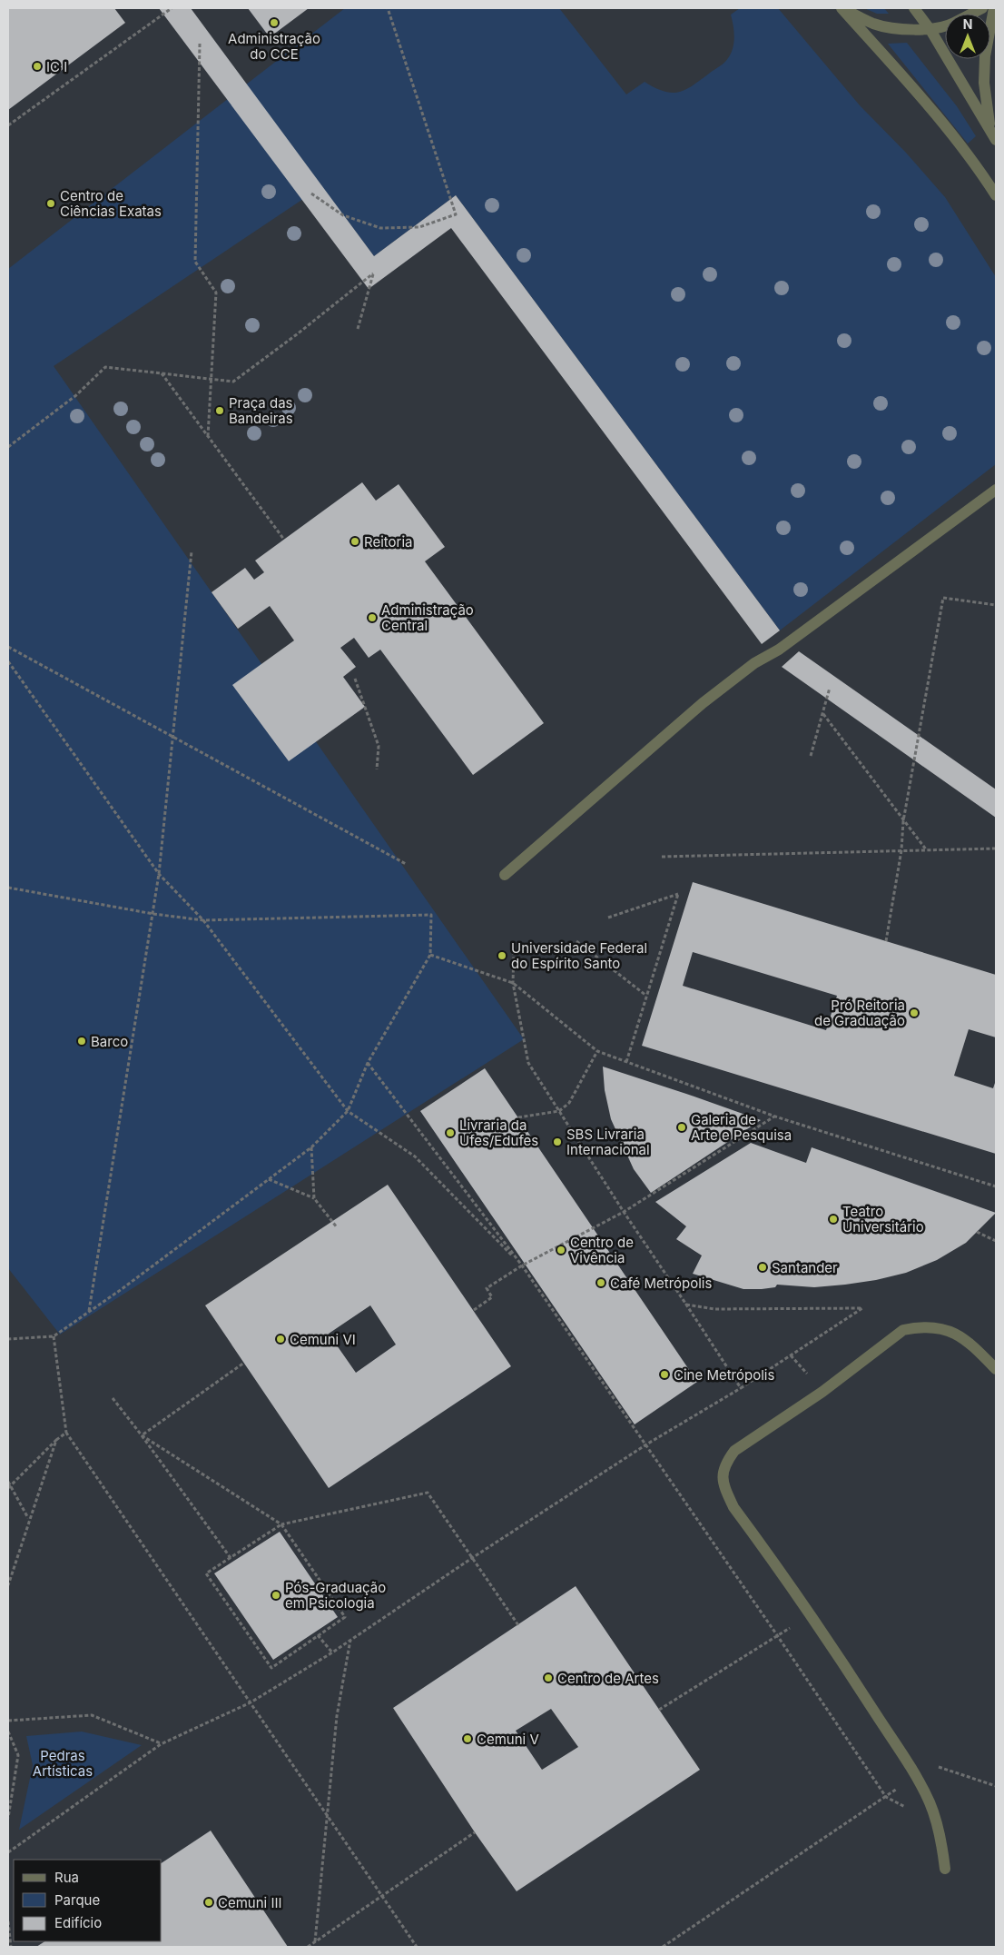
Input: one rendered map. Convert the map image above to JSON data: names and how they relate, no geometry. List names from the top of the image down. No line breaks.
{"parks":["Pedras Artísticas"],"places":["Administração do CCE","IC I","Centro de Ciências Exatas","Praça das Bandeiras","Reitoria","Administração Central","Universidade Federal do Espírito Santo","Pró Reitoria de Graduação","Barco","Galeria de Arte e Pesquisa","Livraria da Ufes/Edufes","SBS Livraria Internacional","Teatro Universitário","Centro de Vivência","Santander","Café Metrópolis","Cemuni VI","Cine Metrópolis","Pós-Graduação em Psicologia","Centro de Artes","Cemuni V","Cemuni III"],"legend":["Rua","Parque","Edifício"],"north":"top"}
